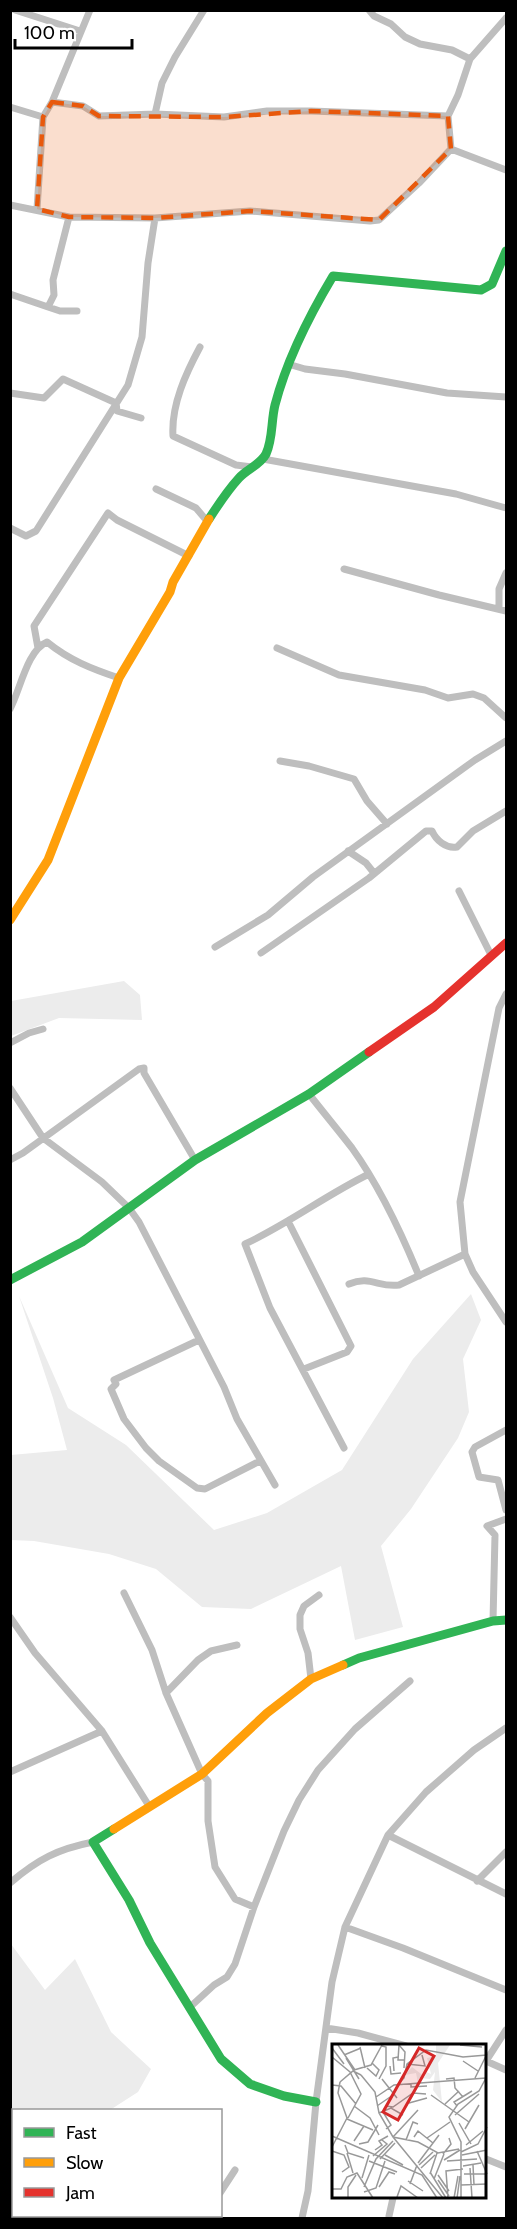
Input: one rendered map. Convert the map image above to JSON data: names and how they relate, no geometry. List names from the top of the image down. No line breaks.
{"legend":["Fast","Slow","Jam"],"scale_bar":"100 m"}
